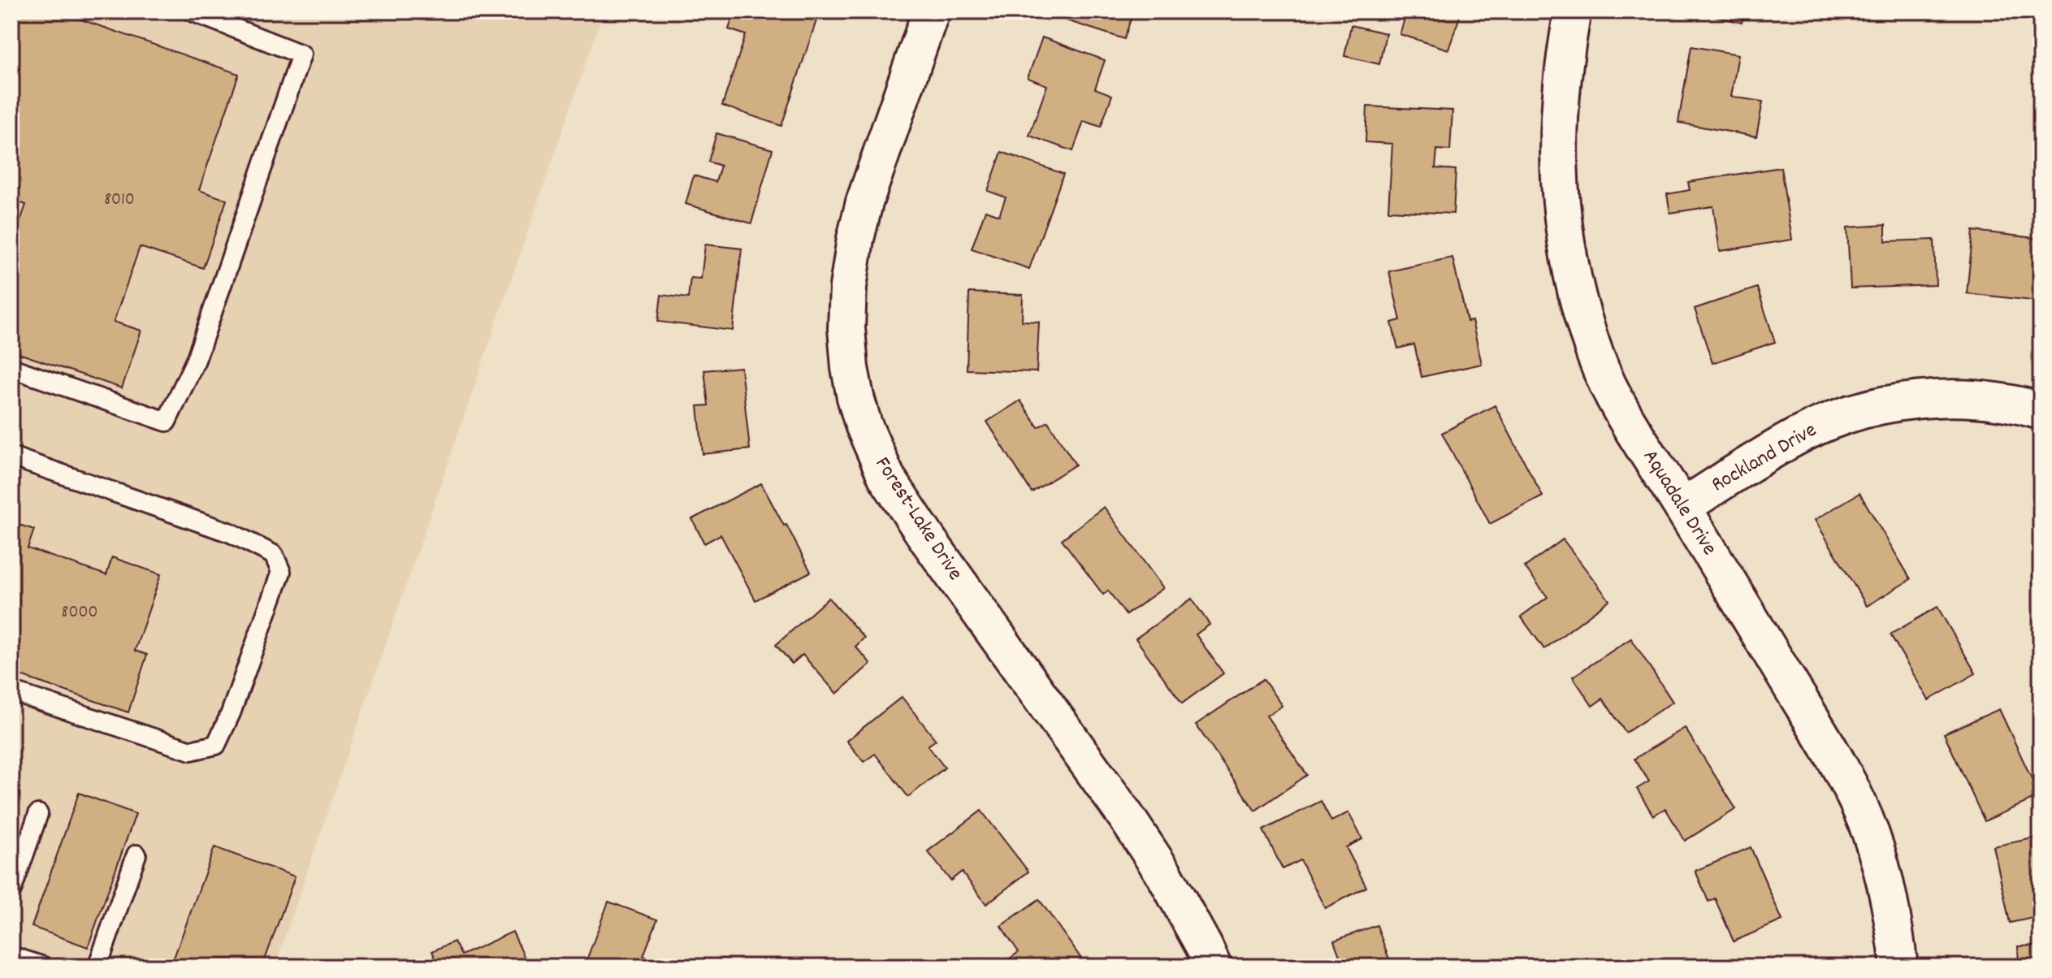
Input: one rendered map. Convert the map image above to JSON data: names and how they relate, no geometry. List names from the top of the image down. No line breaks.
{"streets":{"street":["Rockland Drive","Aquadale Drive","Forest-Lake Drive"]},"crossings":[["Rockland Drive","Aquadale Drive"]],"house_numbers":["8010","8000"]}
